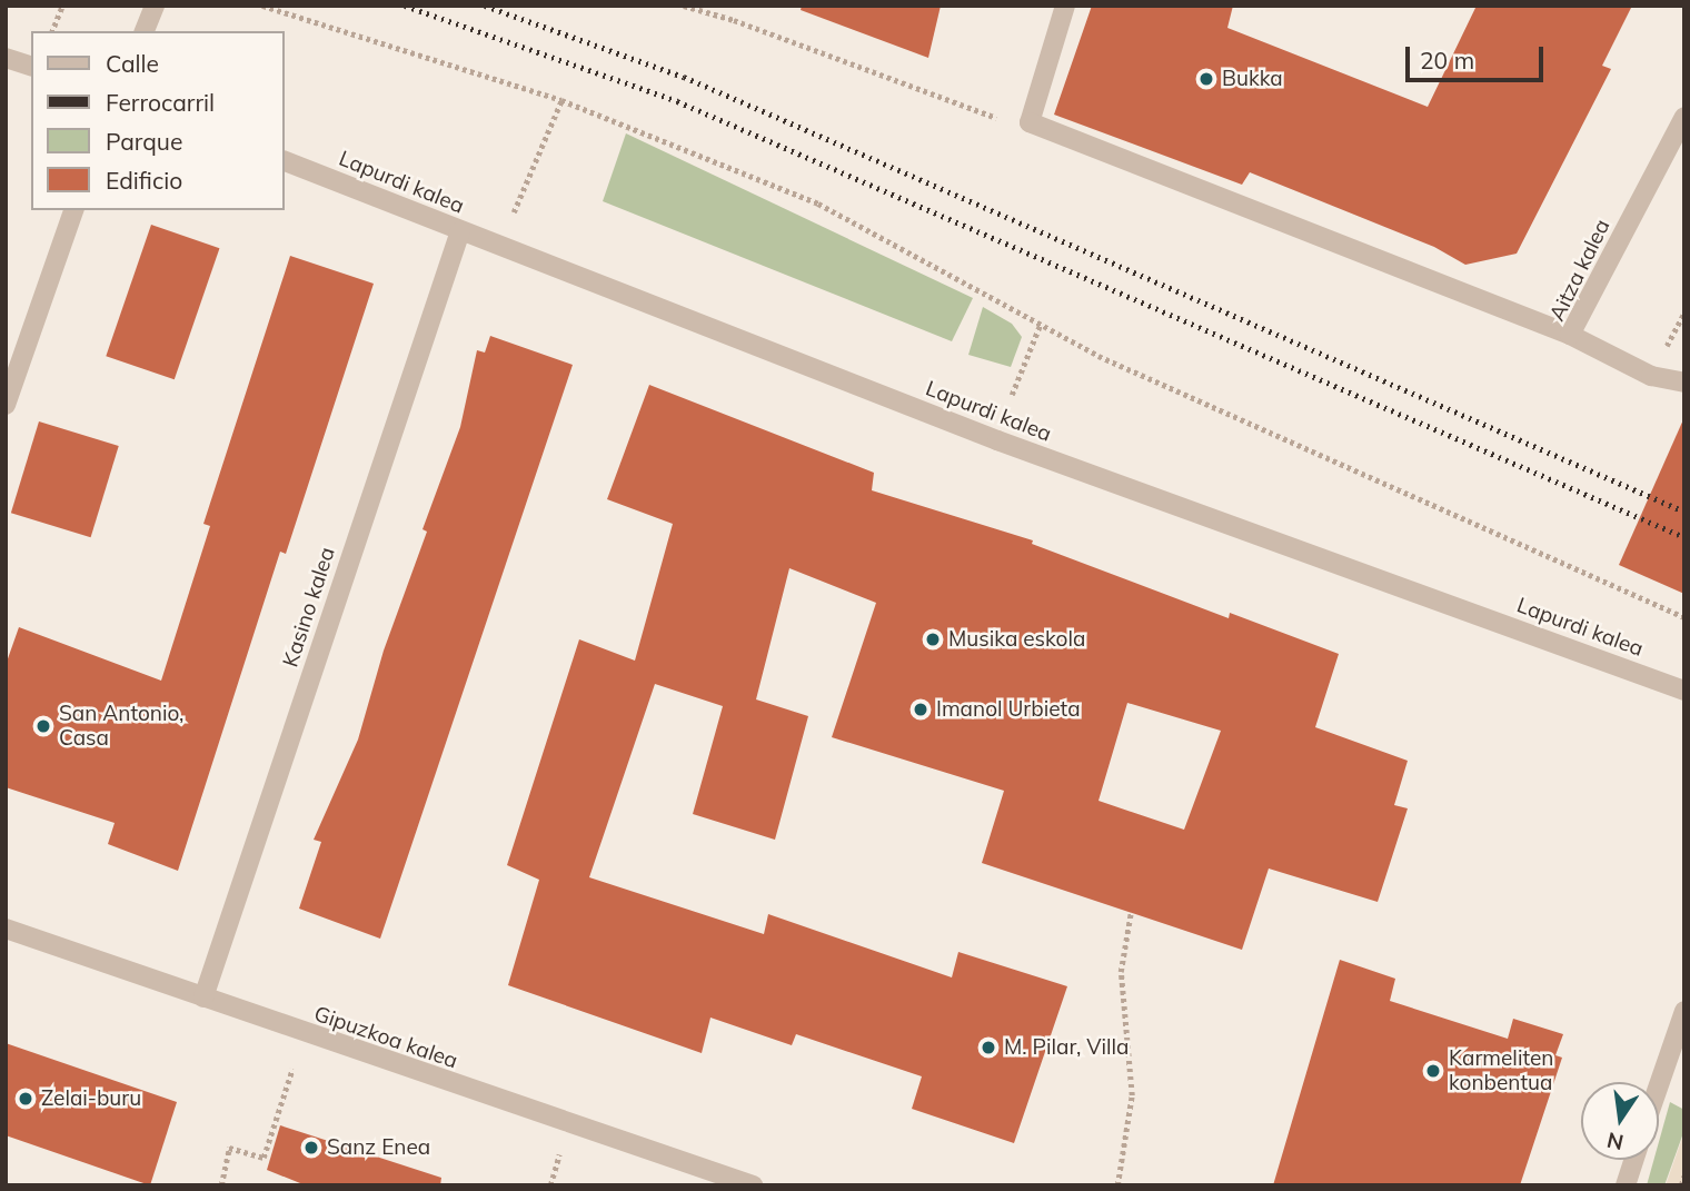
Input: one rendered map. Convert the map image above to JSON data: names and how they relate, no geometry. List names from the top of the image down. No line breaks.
{"streets":{"street":["Lapurdi kalea","Aitza kalea","Kasino kalea","Gipuzkoa kalea"]},"crossings":[["Lapurdi kalea","Kasino kalea"],["Kasino kalea","Gipuzkoa kalea"]],"places":["Bukka","Musika eskola","Imanol Urbieta","San Antonio, Casa","M. Pilar, Villa","Karmeliten konbentua","Zelai-buru","Sanz Enea"],"legend":["Calle","Ferrocarril","Parque","Edificio"],"scale_bar":"20 m","north":"bottom"}
